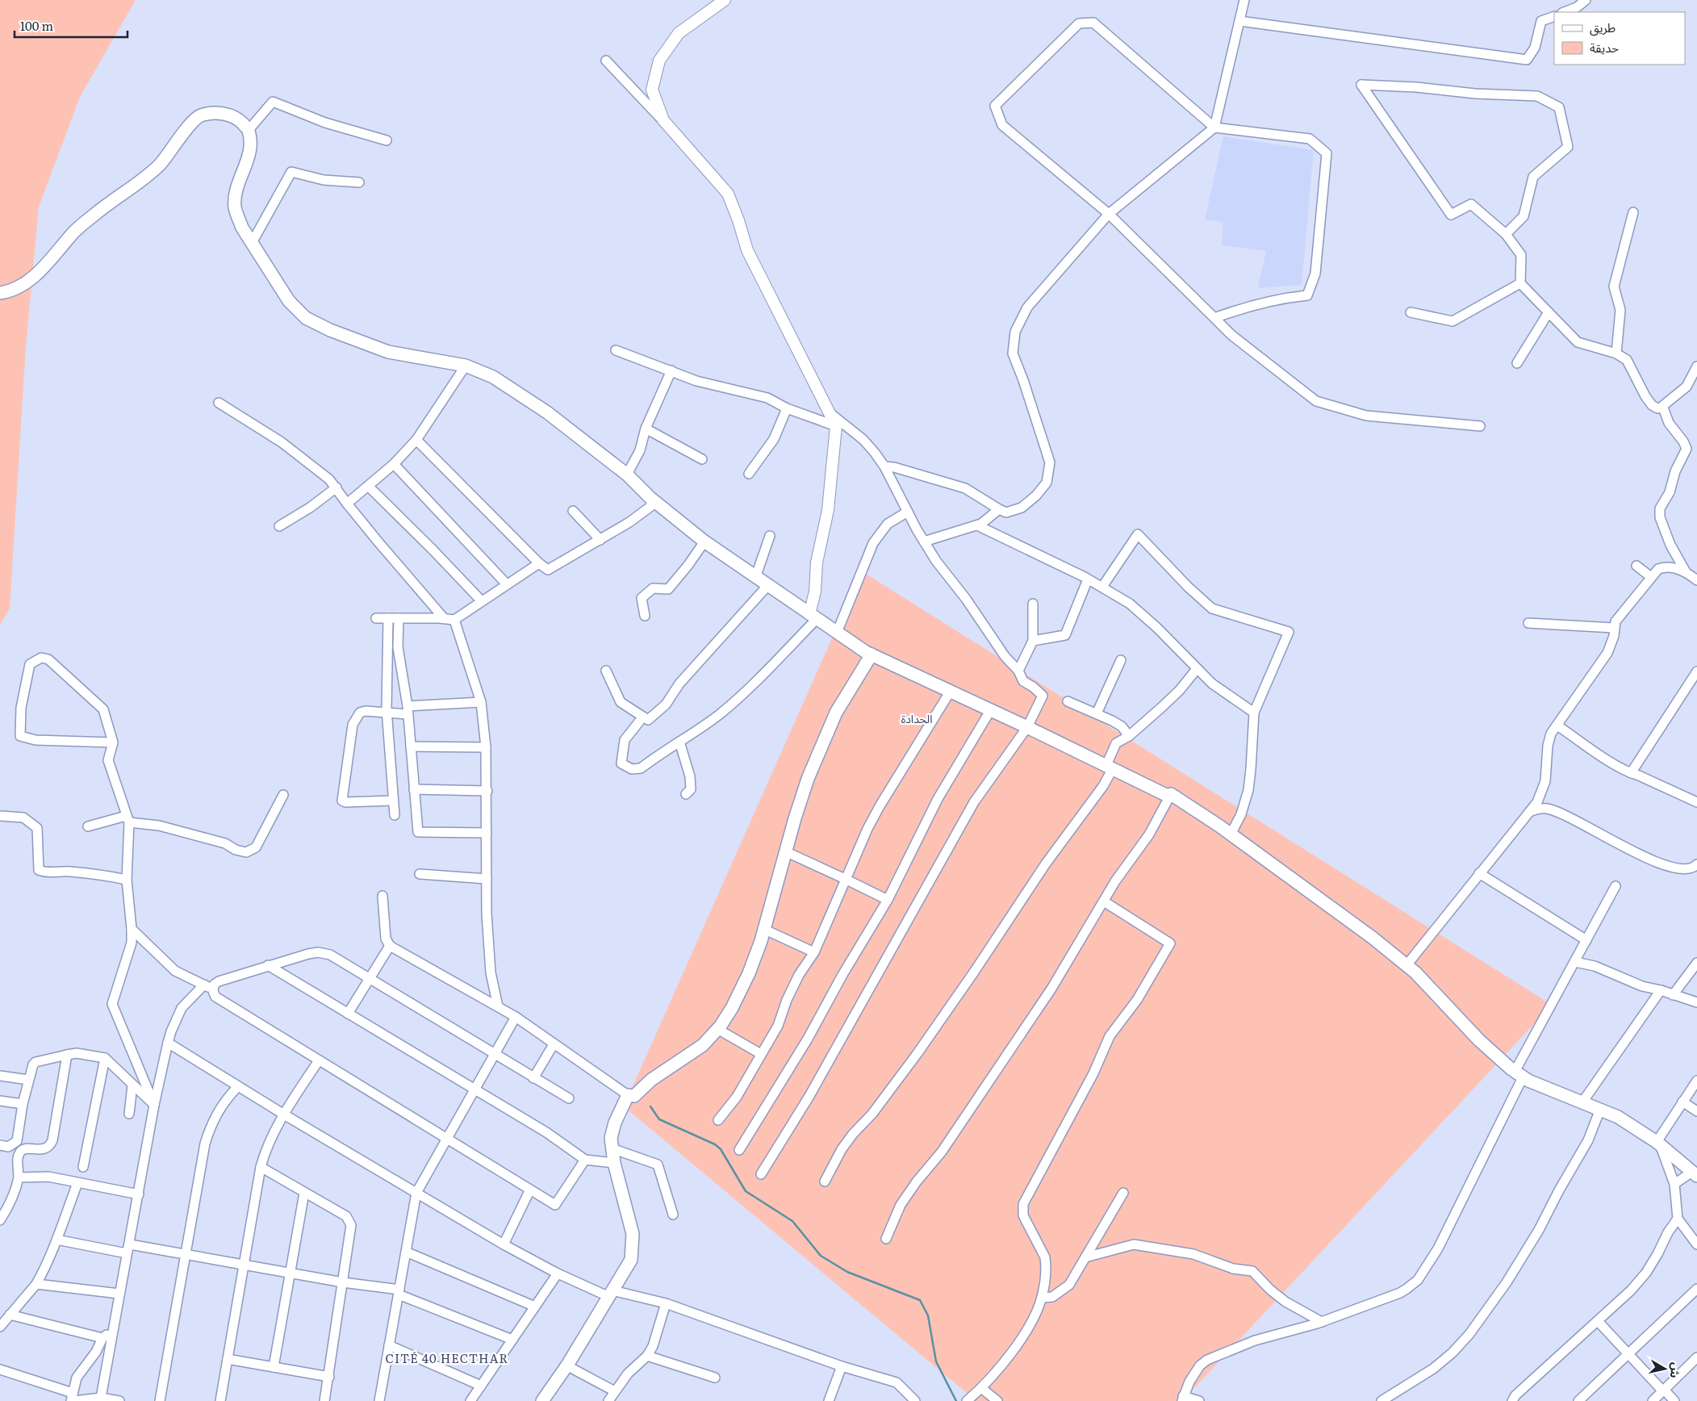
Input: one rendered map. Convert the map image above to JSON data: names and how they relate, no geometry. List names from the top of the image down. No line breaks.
{"districts":["الحدادة","CITÉ 40 HECTHAR"],"legend":["طريق","حديقة"],"scale_bar":"100 m","north":"right"}
